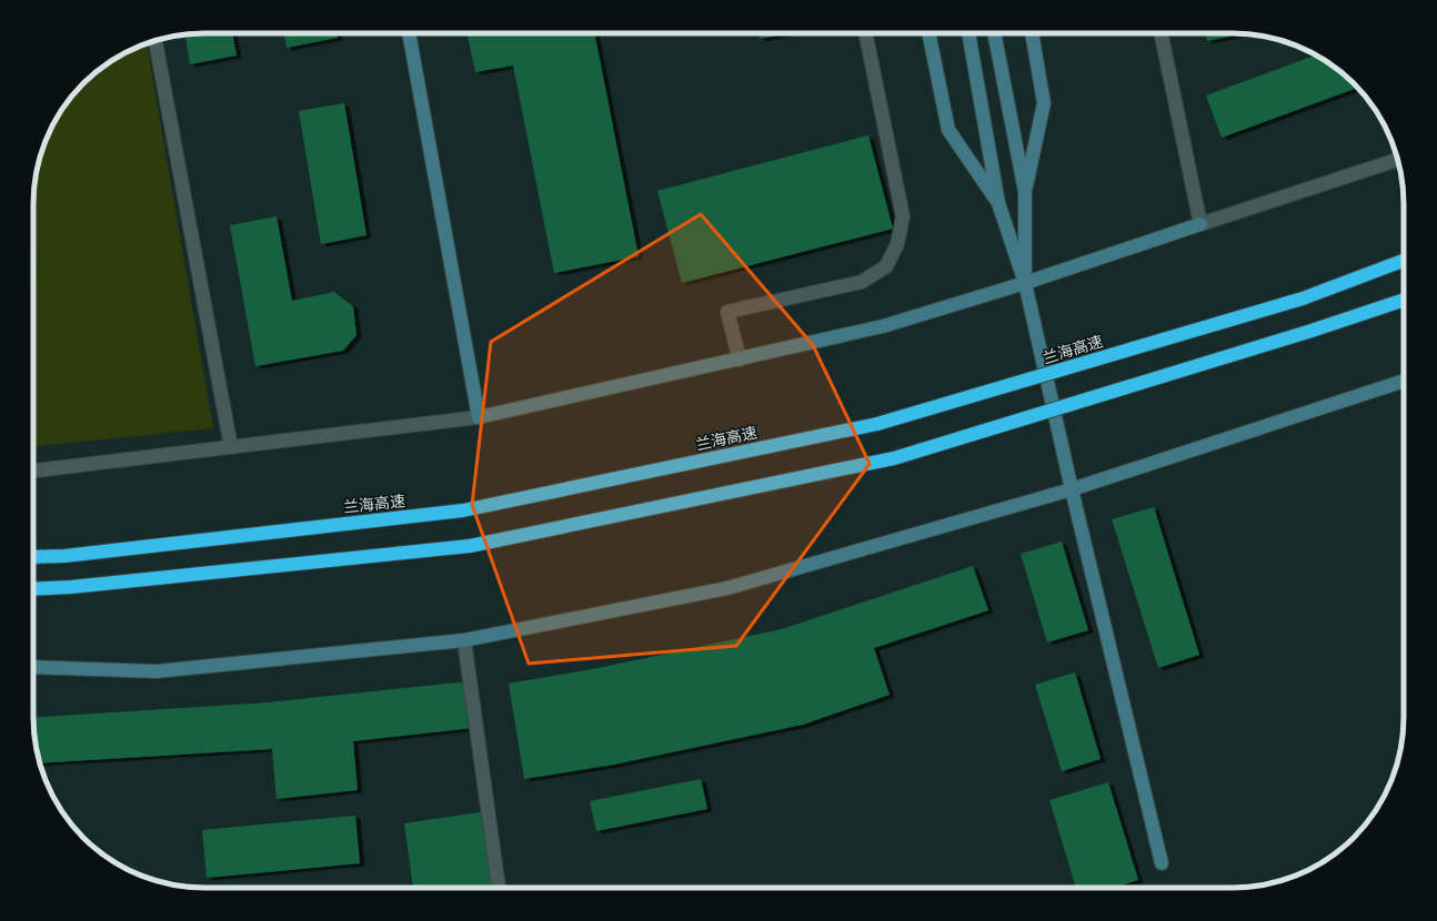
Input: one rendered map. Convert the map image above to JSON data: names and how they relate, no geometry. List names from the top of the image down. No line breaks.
{"streets":{"highway":["兰海高速"]}}
